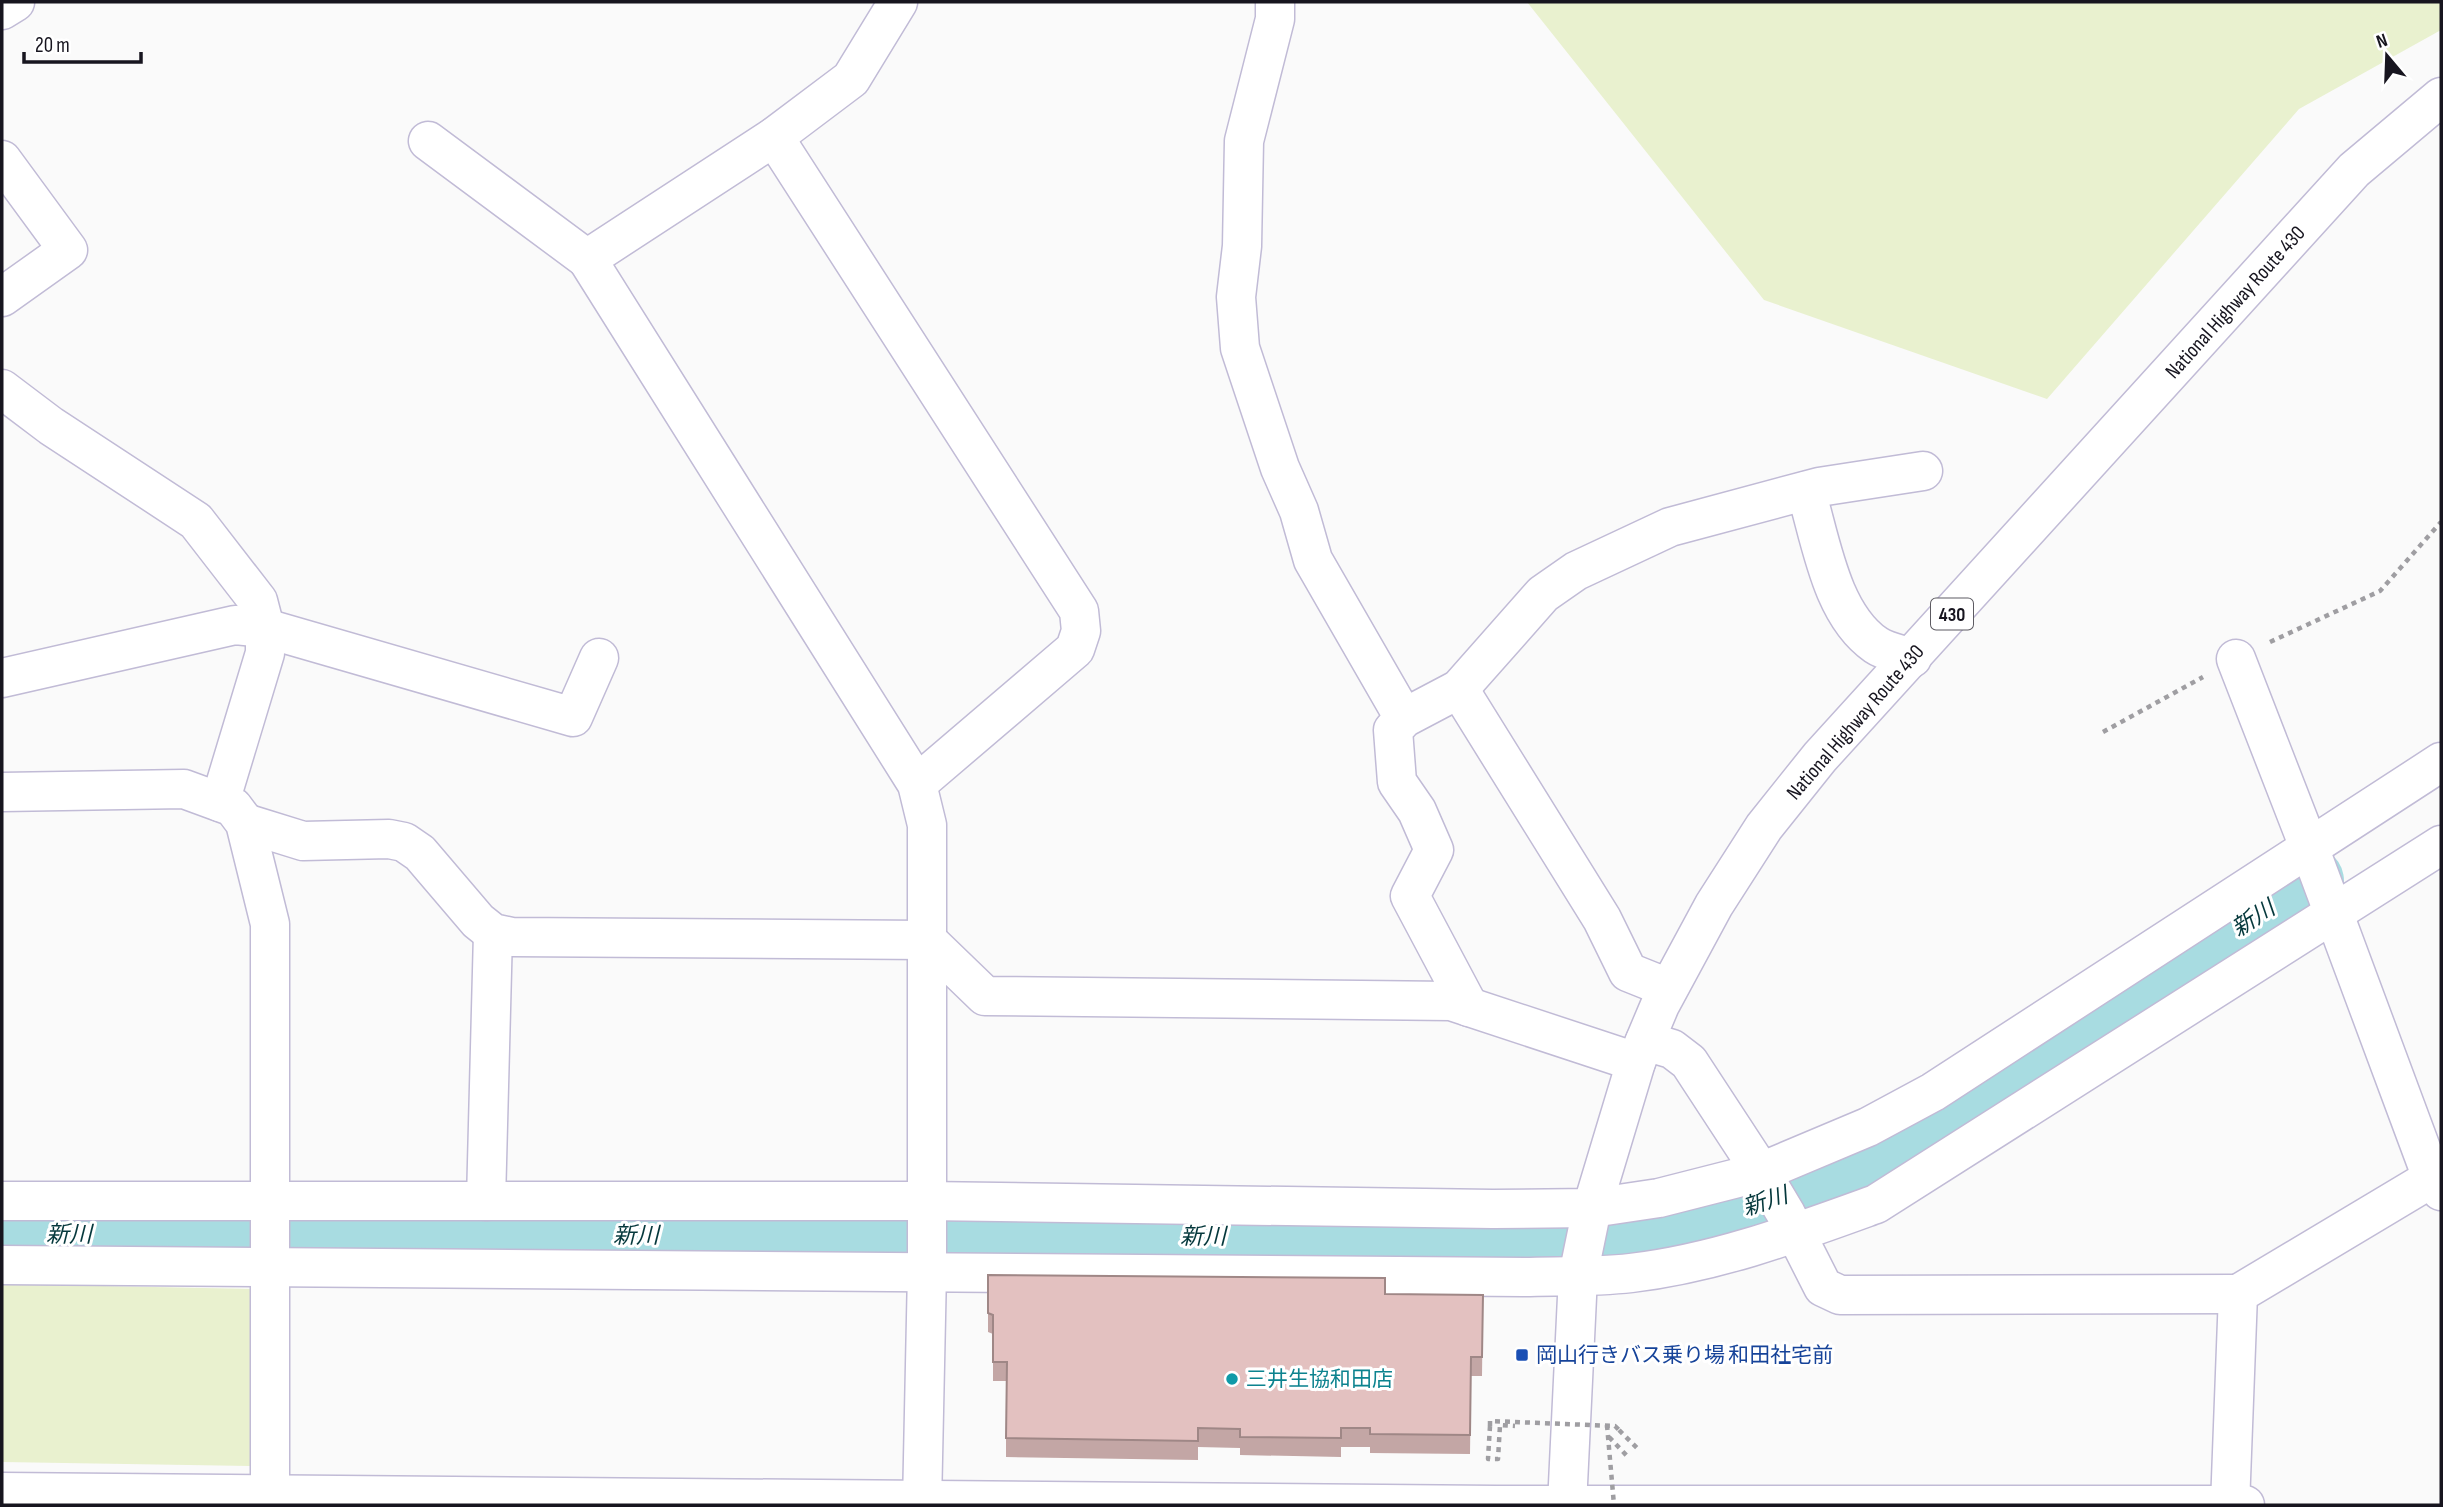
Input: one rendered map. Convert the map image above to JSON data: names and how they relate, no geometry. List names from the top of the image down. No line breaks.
{"streets":{"main road":["National Highway Route 430","430"]},"water":["新川"],"places":{"transit":["岡山行きバス乗り場 和田社宅前"],"other":["三井生協和田店"]},"scale_bar":"20 m","north":"top"}
